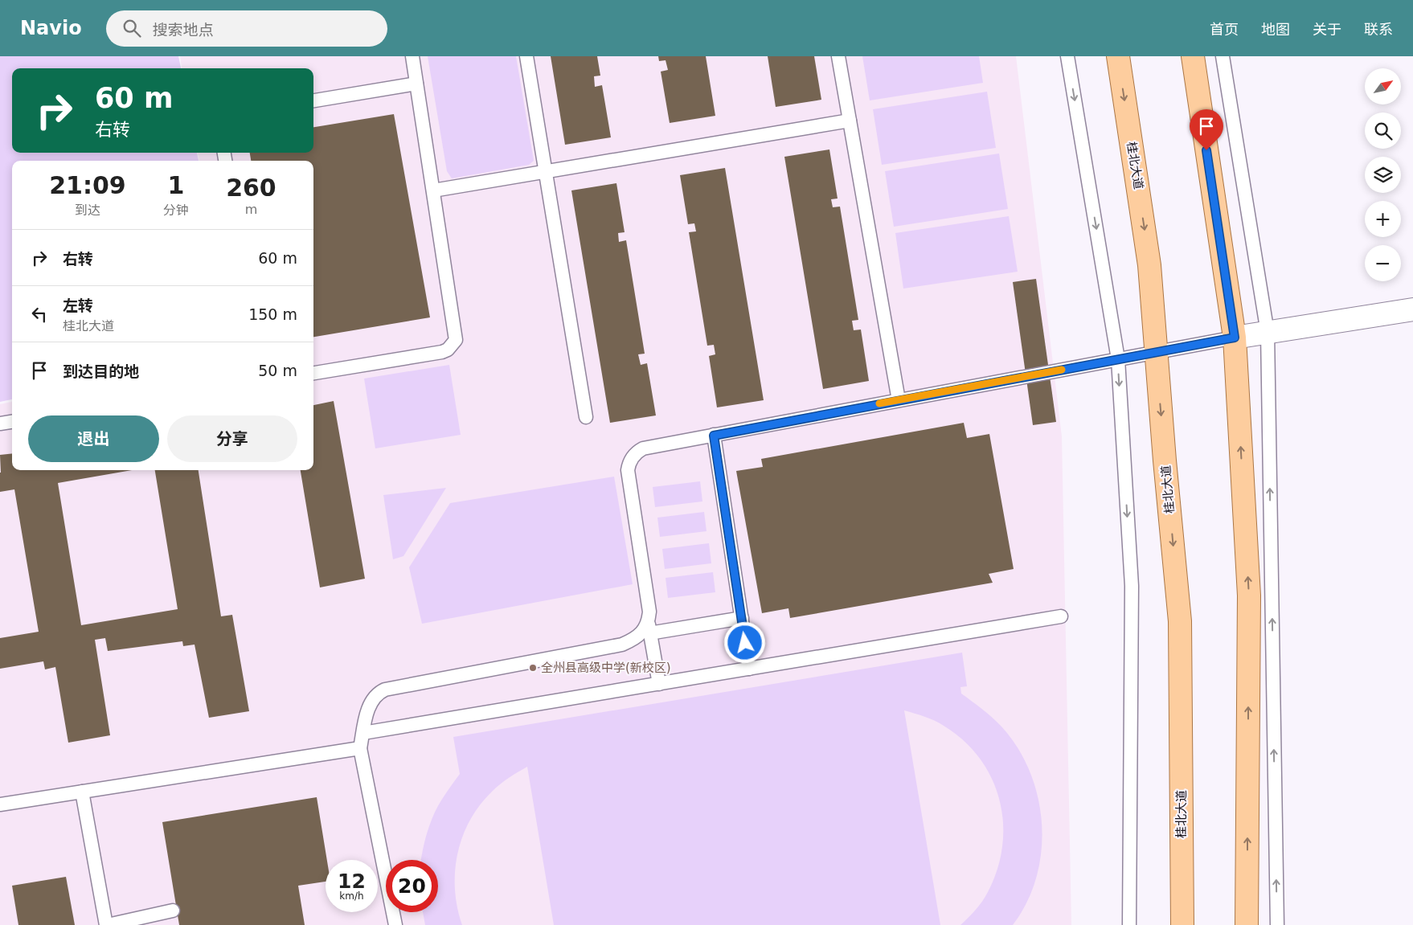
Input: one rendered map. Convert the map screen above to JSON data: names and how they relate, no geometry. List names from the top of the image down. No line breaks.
{"streets":{"main road":["桂北大道"]},"places":["全州县高级中学(新校区)"],"north":"top right","page":{"header":"Navio","search":"搜索地点","nav":["首页","地图","关于","联系"],"map_buttons":["+","−"],"turn":["60 m","右转"],"eta":["21:09","到达","1","分钟","260","m"],"list":[{"name":"右转","value":"60 m"},{"name":"左转","note":"桂北大道","value":"150 m"},{"name":"到达目的地","value":"50 m"}],"buttons":["退出","分享"],"speed":"12 km/h","limit":"20"}}
